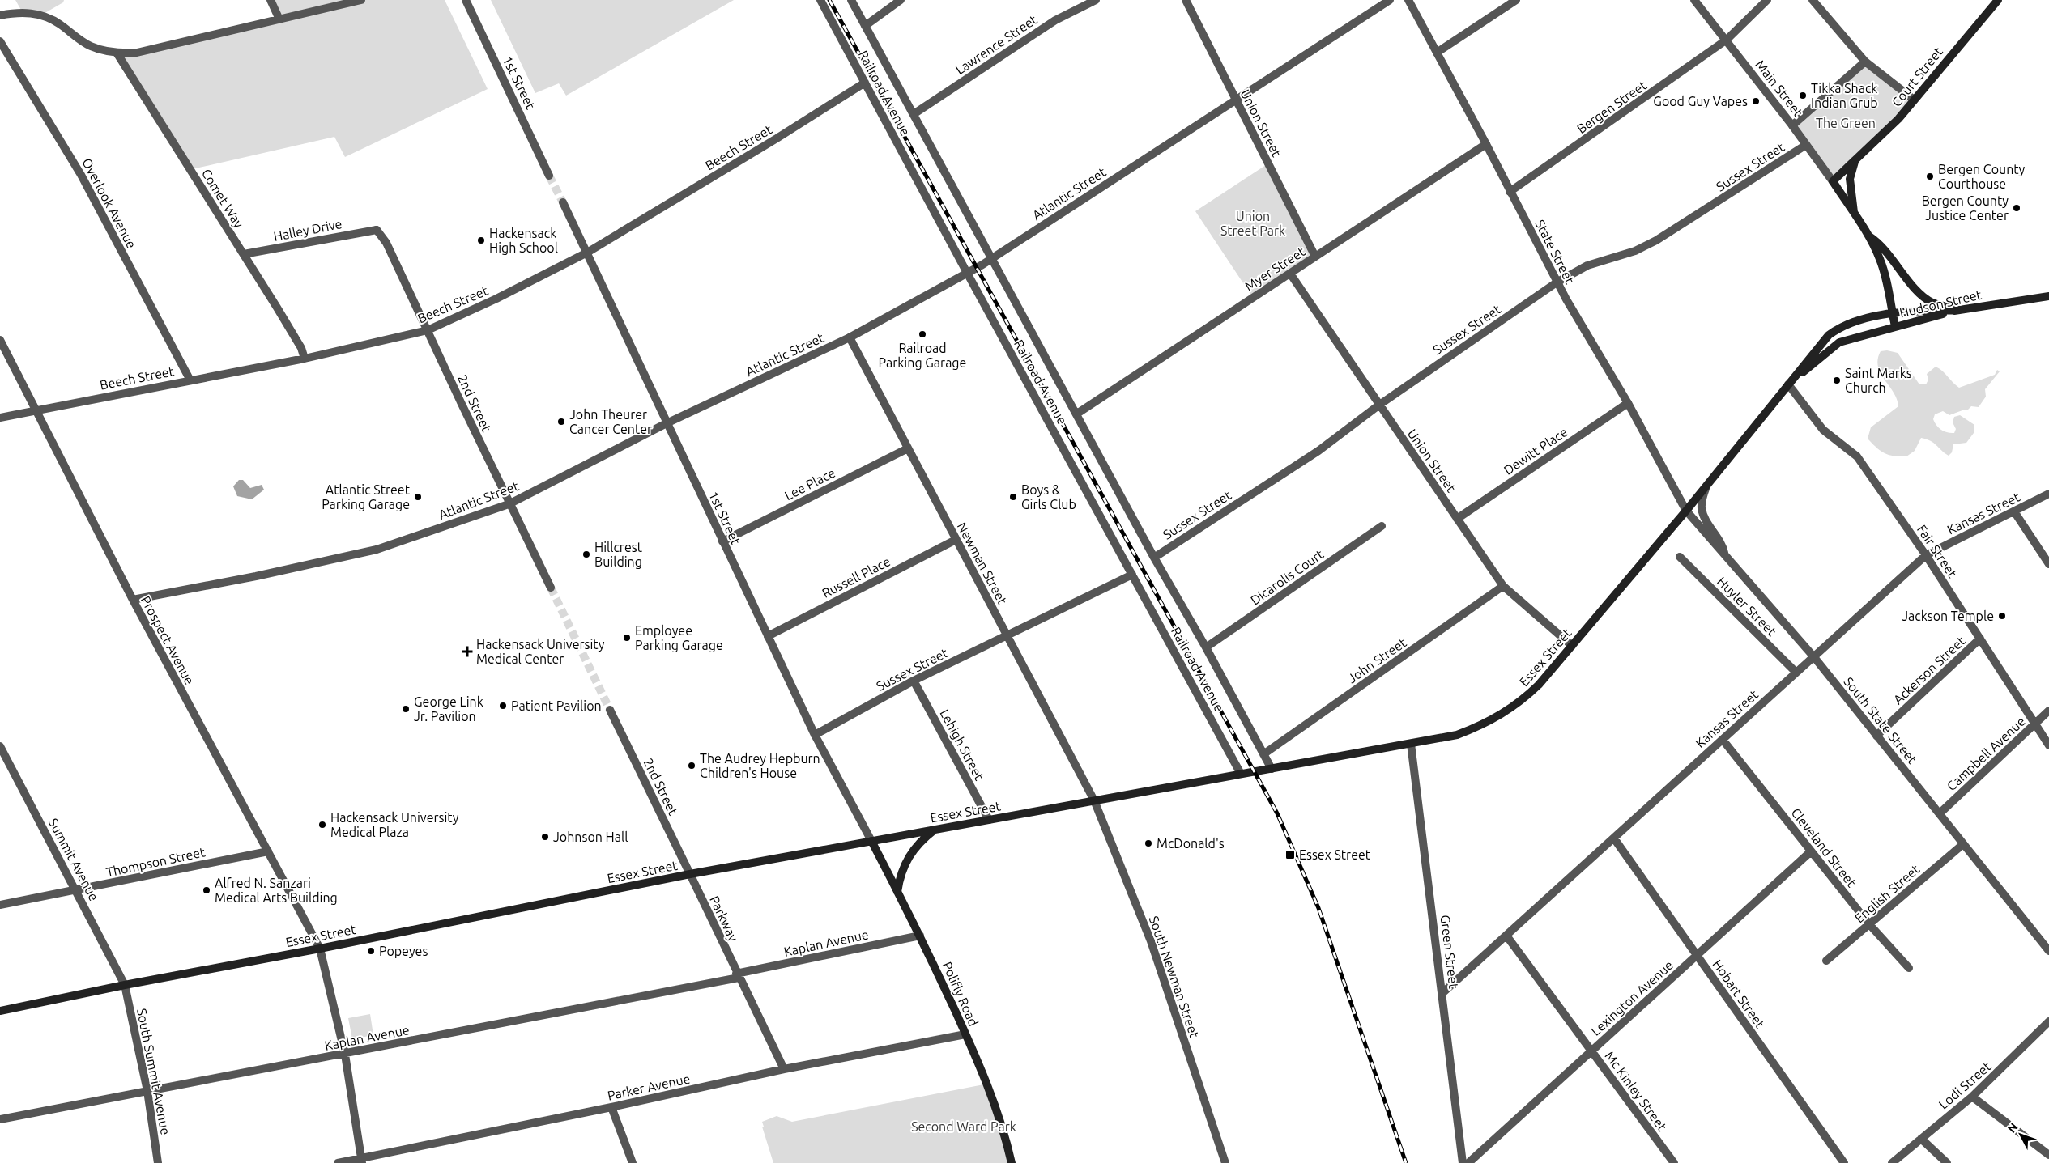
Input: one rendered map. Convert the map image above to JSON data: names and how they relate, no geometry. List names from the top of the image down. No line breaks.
{"streets":{"main road":["Court Street","Main Street","Hudson Street","Essex Street","Polifly Road"],"street":["Lawrence Street","1st Street","Railroad Avenue","Bergen Street","Union Street","Beech Street","Sussex Street","Atlantic Street","Comet Way","Overlook Avenue","Halley Drive","State Street","Myer Street","2nd Street","Dewitt Place","Lee Place","Kansas Street","Fair Street","Newman Street","Russell Place","Dicarolis Court","Huyler Street","Prospect Avenue","John Street","Ackerson Street","South State Street","Lehigh Street","Campbell Avenue","Cleveland Street","Summit Avenue","Thompson Street","English Street","Parkway","Kaplan Avenue","Green Street","South Newman Street","Hobart Street","Lexington Avenue","South Summit Avenue","Lodi Street","Parker Avenue","Mc Kinley Street"]},"crossings":[["Lawrence Street","Railroad Avenue"],["Court Street","Main Street"],["1st Street","Beech Street"],["1st Street","Sussex Street"],["1st Street","Atlantic Street"],["1st Street","Lee Place"],["1st Street","Russell Place"],["1st Street","Essex Street"],["1st Street","Polifly Road"],["Main Street","Bergen Street"],["Main Street","Sussex Street"],["Main Street","Hudson Street"],["Main Street","Essex Street"],["Railroad Avenue","Beech Street"],["Railroad Avenue","Sussex Street"],["Railroad Avenue","Atlantic Street"],["Railroad Avenue","Myer Street"],["Railroad Avenue","Dicarolis Court"],["Railroad Avenue","Essex Street"],["Railroad Avenue","John Street"],["Bergen Street","State Street"],["Union Street","Sussex Street"],["Union Street","Atlantic Street"],["Union Street","Myer Street"],["Union Street","Dewitt Place"],["Union Street","Essex Street"],["Union Street","John Street"],["Beech Street","Comet Way"],["Beech Street","Overlook Avenue"],["Beech Street","2nd Street"],["Beech Street","Prospect Avenue"],["Sussex Street","State Street"],["Sussex Street","Newman Street"],["Sussex Street","Lehigh Street"],["Atlantic Street","2nd Street"],["Atlantic Street","Newman Street"],["Atlantic Street","Prospect Avenue"],["Comet Way","Halley Drive"],["Halley Drive","2nd Street"],["State Street","Myer Street"],["State Street","Dewitt Place"],["State Street","Essex Street"],["State Street","South State Street"],["Hudson Street","Essex Street"],["2nd Street","Essex Street"],["2nd Street","Parkway"],["Lee Place","Newman Street"],["Kansas Street","Fair Street"],["Kansas Street","Huyler Street"],["Kansas Street","South State Street"],["Kansas Street","Cleveland Street"],["Kansas Street","Green Street"],["Kansas Street","Hobart Street"],["Kansas Street","Mc Kinley Street"],["Fair Street","Essex Street"],["Fair Street","Ackerson Street"],["Fair Street","Campbell Avenue"],["Newman Street","Russell Place"],["Newman Street","Essex Street"],["Newman Street","South Newman Street"],["Prospect Avenue","Essex Street"],["Prospect Avenue","Thompson Street"],["Prospect Avenue","Kaplan Avenue"],["Prospect Avenue","Parker Avenue"],["Essex Street","South State Street"],["Essex Street","Lehigh Street"],["Essex Street","Summit Avenue"],["Essex Street","Parkway"],["Essex Street","Green Street"],["Essex Street","South Newman Street"],["Essex Street","Polifly Road"],["Essex Street","South Summit Avenue"],["Ackerson Street","South State Street"],["South State Street","Campbell Avenue"],["South State Street","English Street"],["Cleveland Street","English Street"],["Cleveland Street","Lexington Avenue"],["Summit Avenue","Thompson Street"],["Summit Avenue","South Summit Avenue"],["Parkway","Kaplan Avenue"],["Parkway","Parker Avenue"],["Kaplan Avenue","Polifly Road"],["Kaplan Avenue","South Summit Avenue"],["Polifly Road","Parker Avenue"],["Hobart Street","Lexington Avenue"],["Lexington Avenue","Mc Kinley Street"]],"parks":["The Green","Union Street Park","Second Ward Park"],"places":{"other":["Tikka Shack Indian Grub","Good Guy Vapes","Bergen County Courthouse","Bergen County Justice Center","Hackensack High School","Railroad Parking Garage","Saint Marks Church","John Theurer Cancer Center","Atlantic Street Parking Garage","Boys & Girls Club","Hillcrest Building","Jackson Temple","Employee Parking Garage","Patient Pavilion","George Link Jr. Pavilion","The Audrey Hepburn Children's House","Hackensack University Medical Plaza","Johnson Hall","McDonald's","Alfred N. Sanzari Medical Arts Building","Popeyes"],"health":["Hackensack University Medical Center"],"transit":["Essex Street"]},"north":"top left"}
